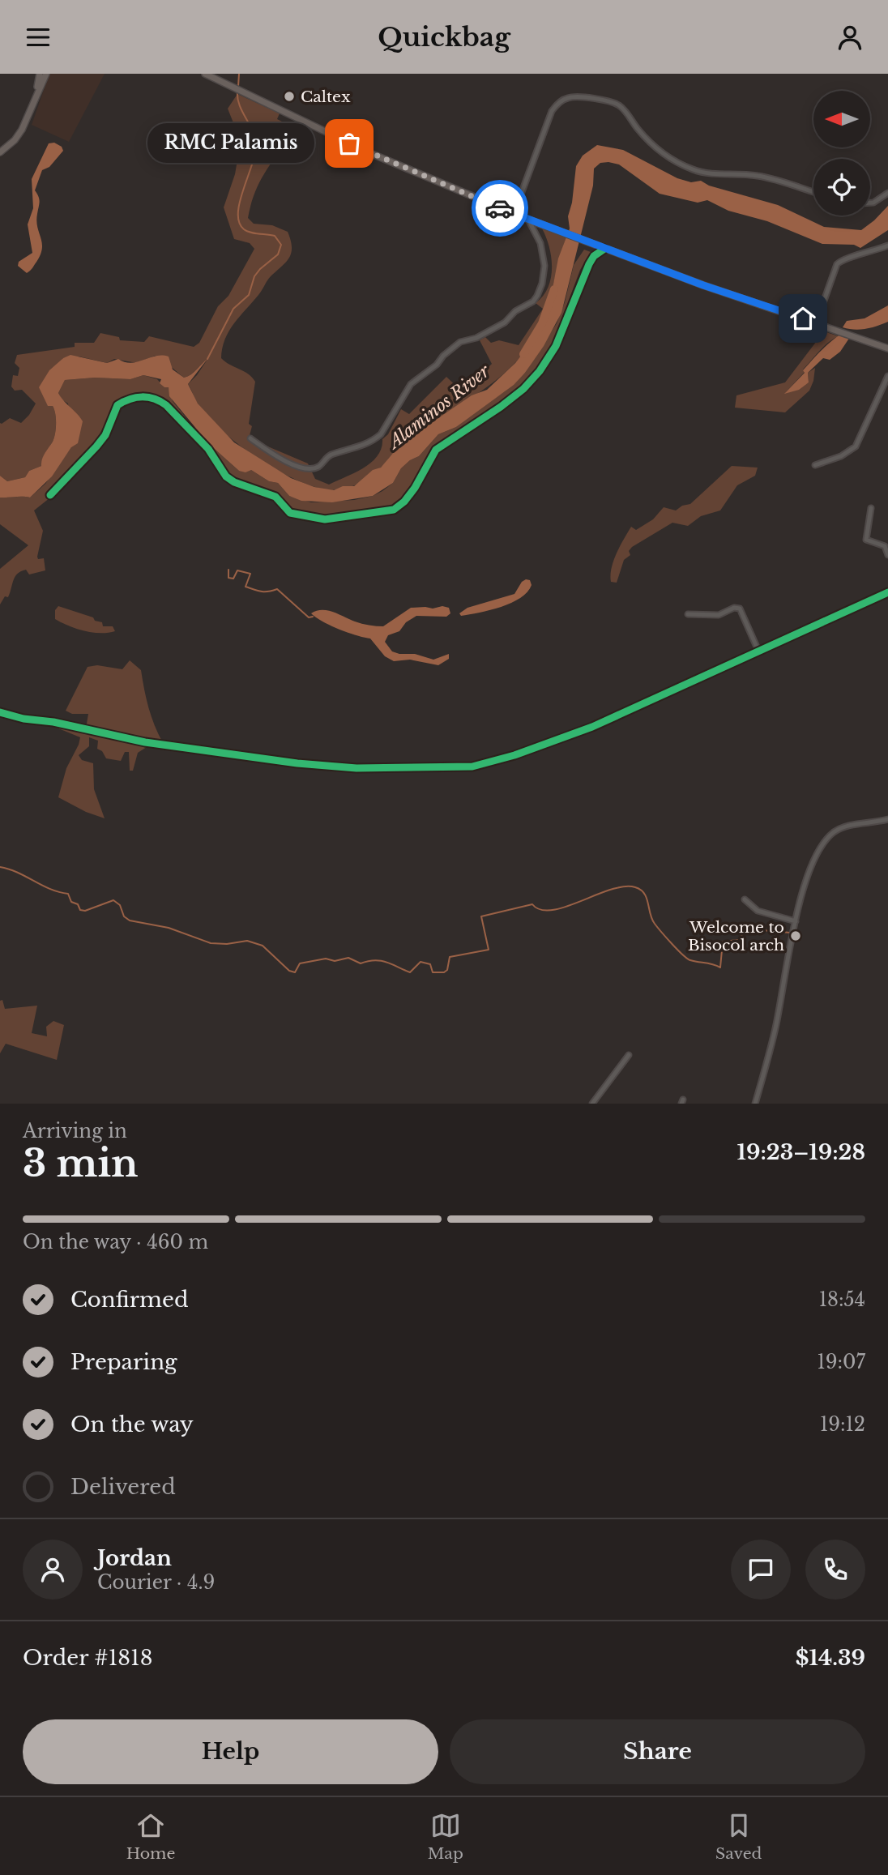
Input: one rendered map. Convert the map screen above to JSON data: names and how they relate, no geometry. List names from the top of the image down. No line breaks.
{"water":["Alaminos River"],"places":["Caltex","RMC Palamis","Welcome to Bisocol arch"],"north":"left","page":{"header":"Quickbag","bubble":"RMC Palamis","heading":["3 min","Arriving in","19:23–19:28"],"panel":["Jordan","Courier · 4.9","Order #1818","$14.39"],"bar":"On the way · 460 m","list":[["Confirmed","18:54"],["Preparing","19:07"],["On the way","19:12"],"Delivered"],"buttons":["Help","Share"],"tabs":["Home","Map","Saved"]}}
